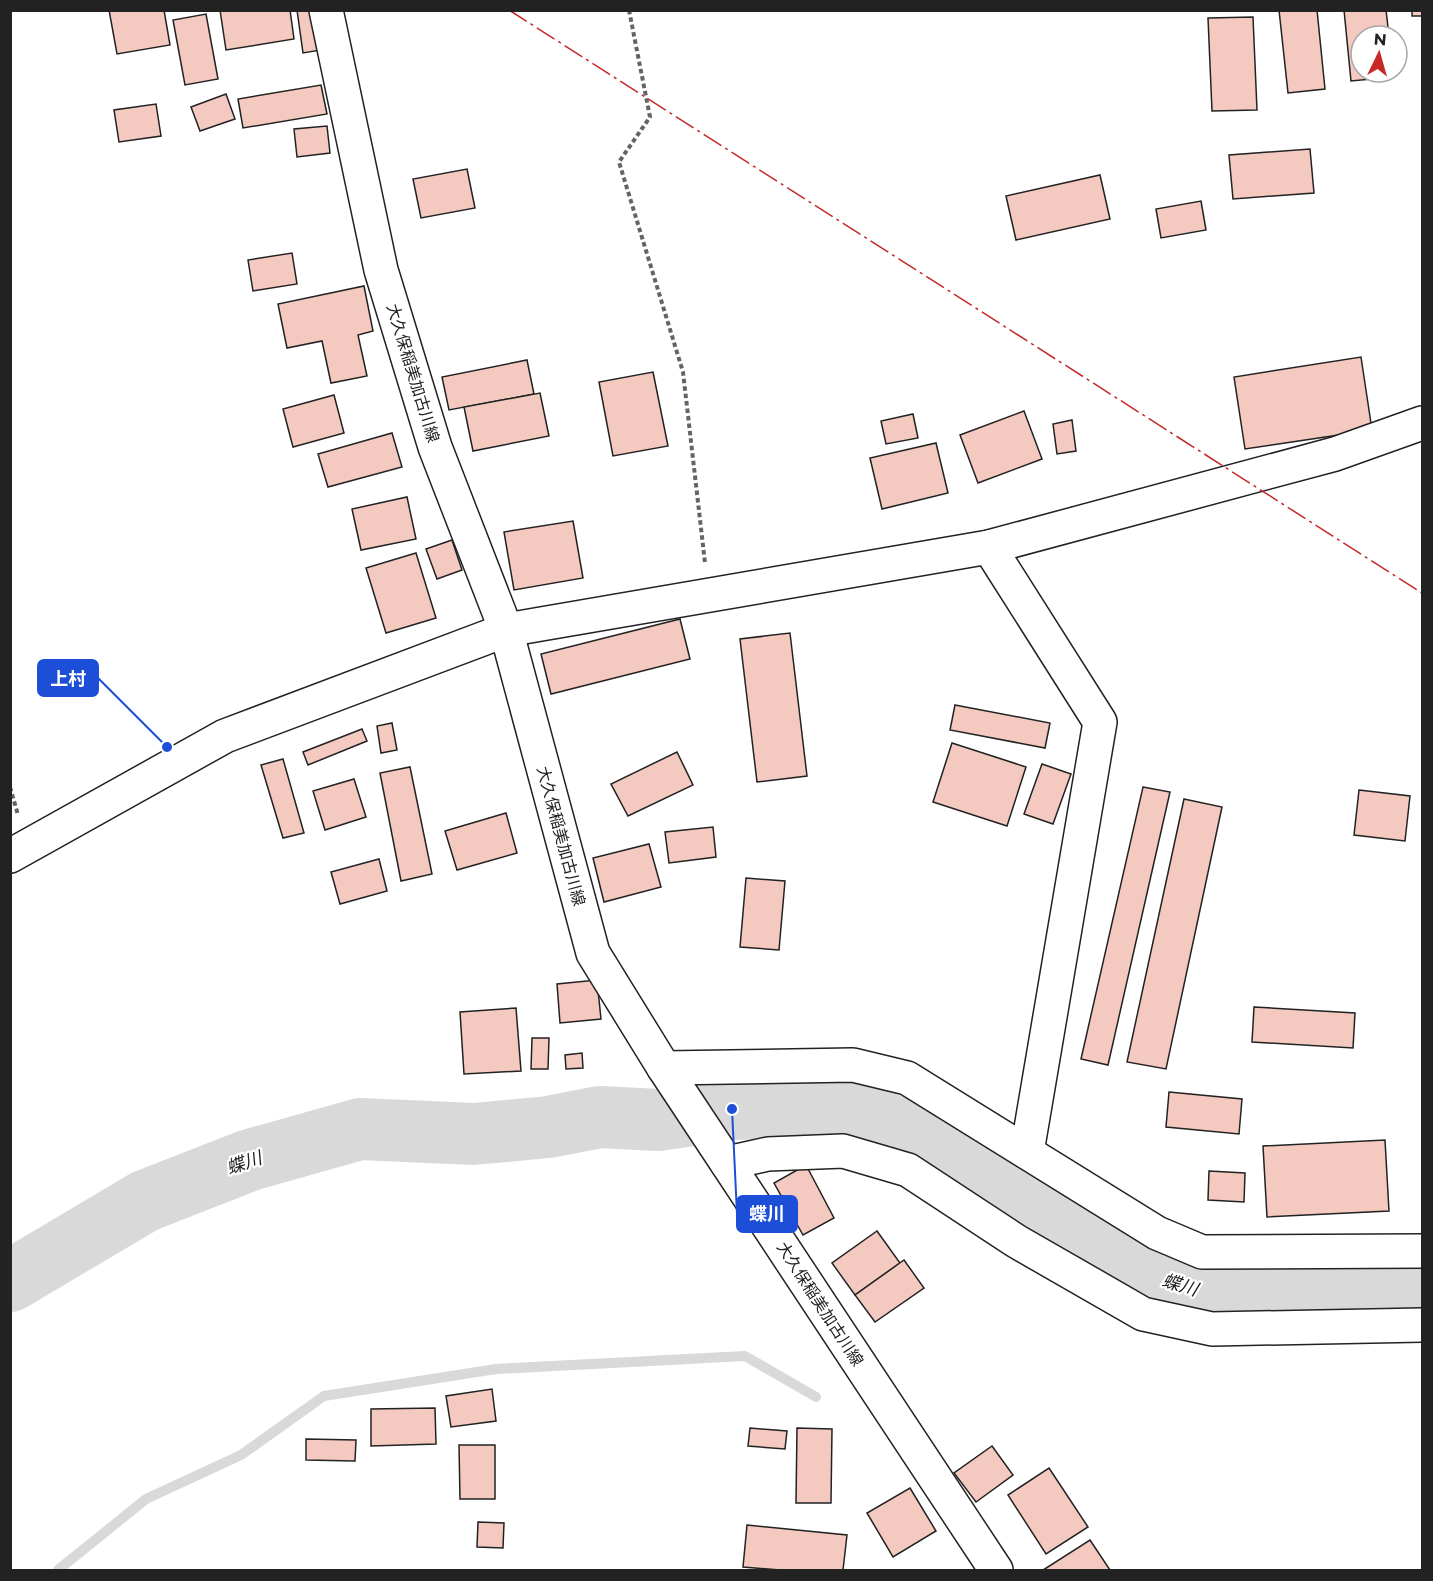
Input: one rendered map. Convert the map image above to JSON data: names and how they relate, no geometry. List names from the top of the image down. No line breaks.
{"streets":{"street":["大久保稲美加古川線"]},"water":["蝶川"],"places":["上村","蝶川"],"north":"top"}
